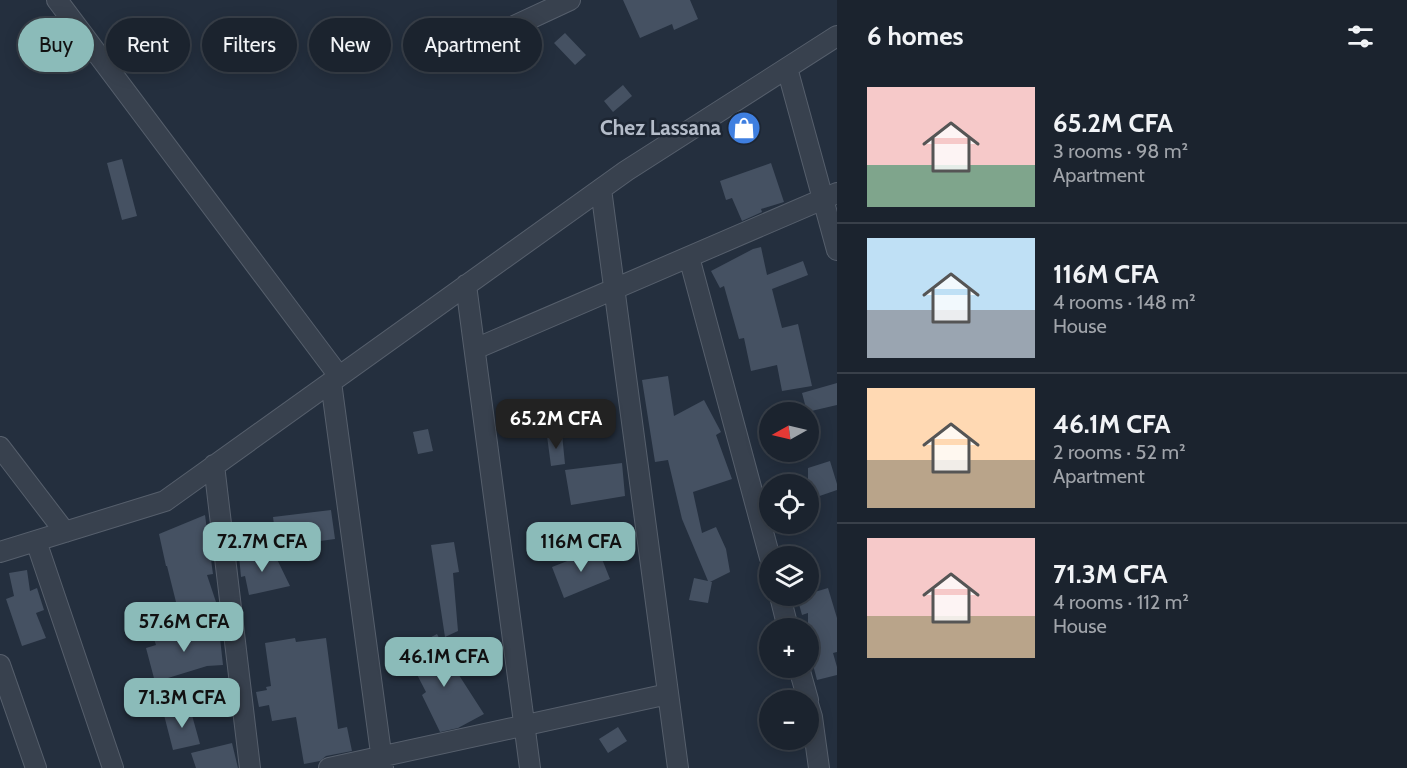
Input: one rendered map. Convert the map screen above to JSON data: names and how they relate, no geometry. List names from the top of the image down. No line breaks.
{"places":{"shop":["Chez Lassana"]},"north":"left","page":{"heading":"6 homes","chip":["Buy","Rent","Filters","New","Apartment"],"list":[{"name":"65.2M CFA","note":"3 rooms · 98 m² · Apartment"},{"name":"116M CFA","note":"4 rooms · 148 m² · House"},{"name":"46.1M CFA","note":"2 rooms · 52 m² · Apartment"},{"name":"71.3M CFA","note":"4 rooms · 112 m² · House"}],"price":["65.2M CFA","72.7M CFA","116M CFA","57.6M CFA","46.1M CFA","71.3M CFA"],"map_buttons":["+","−"]}}
